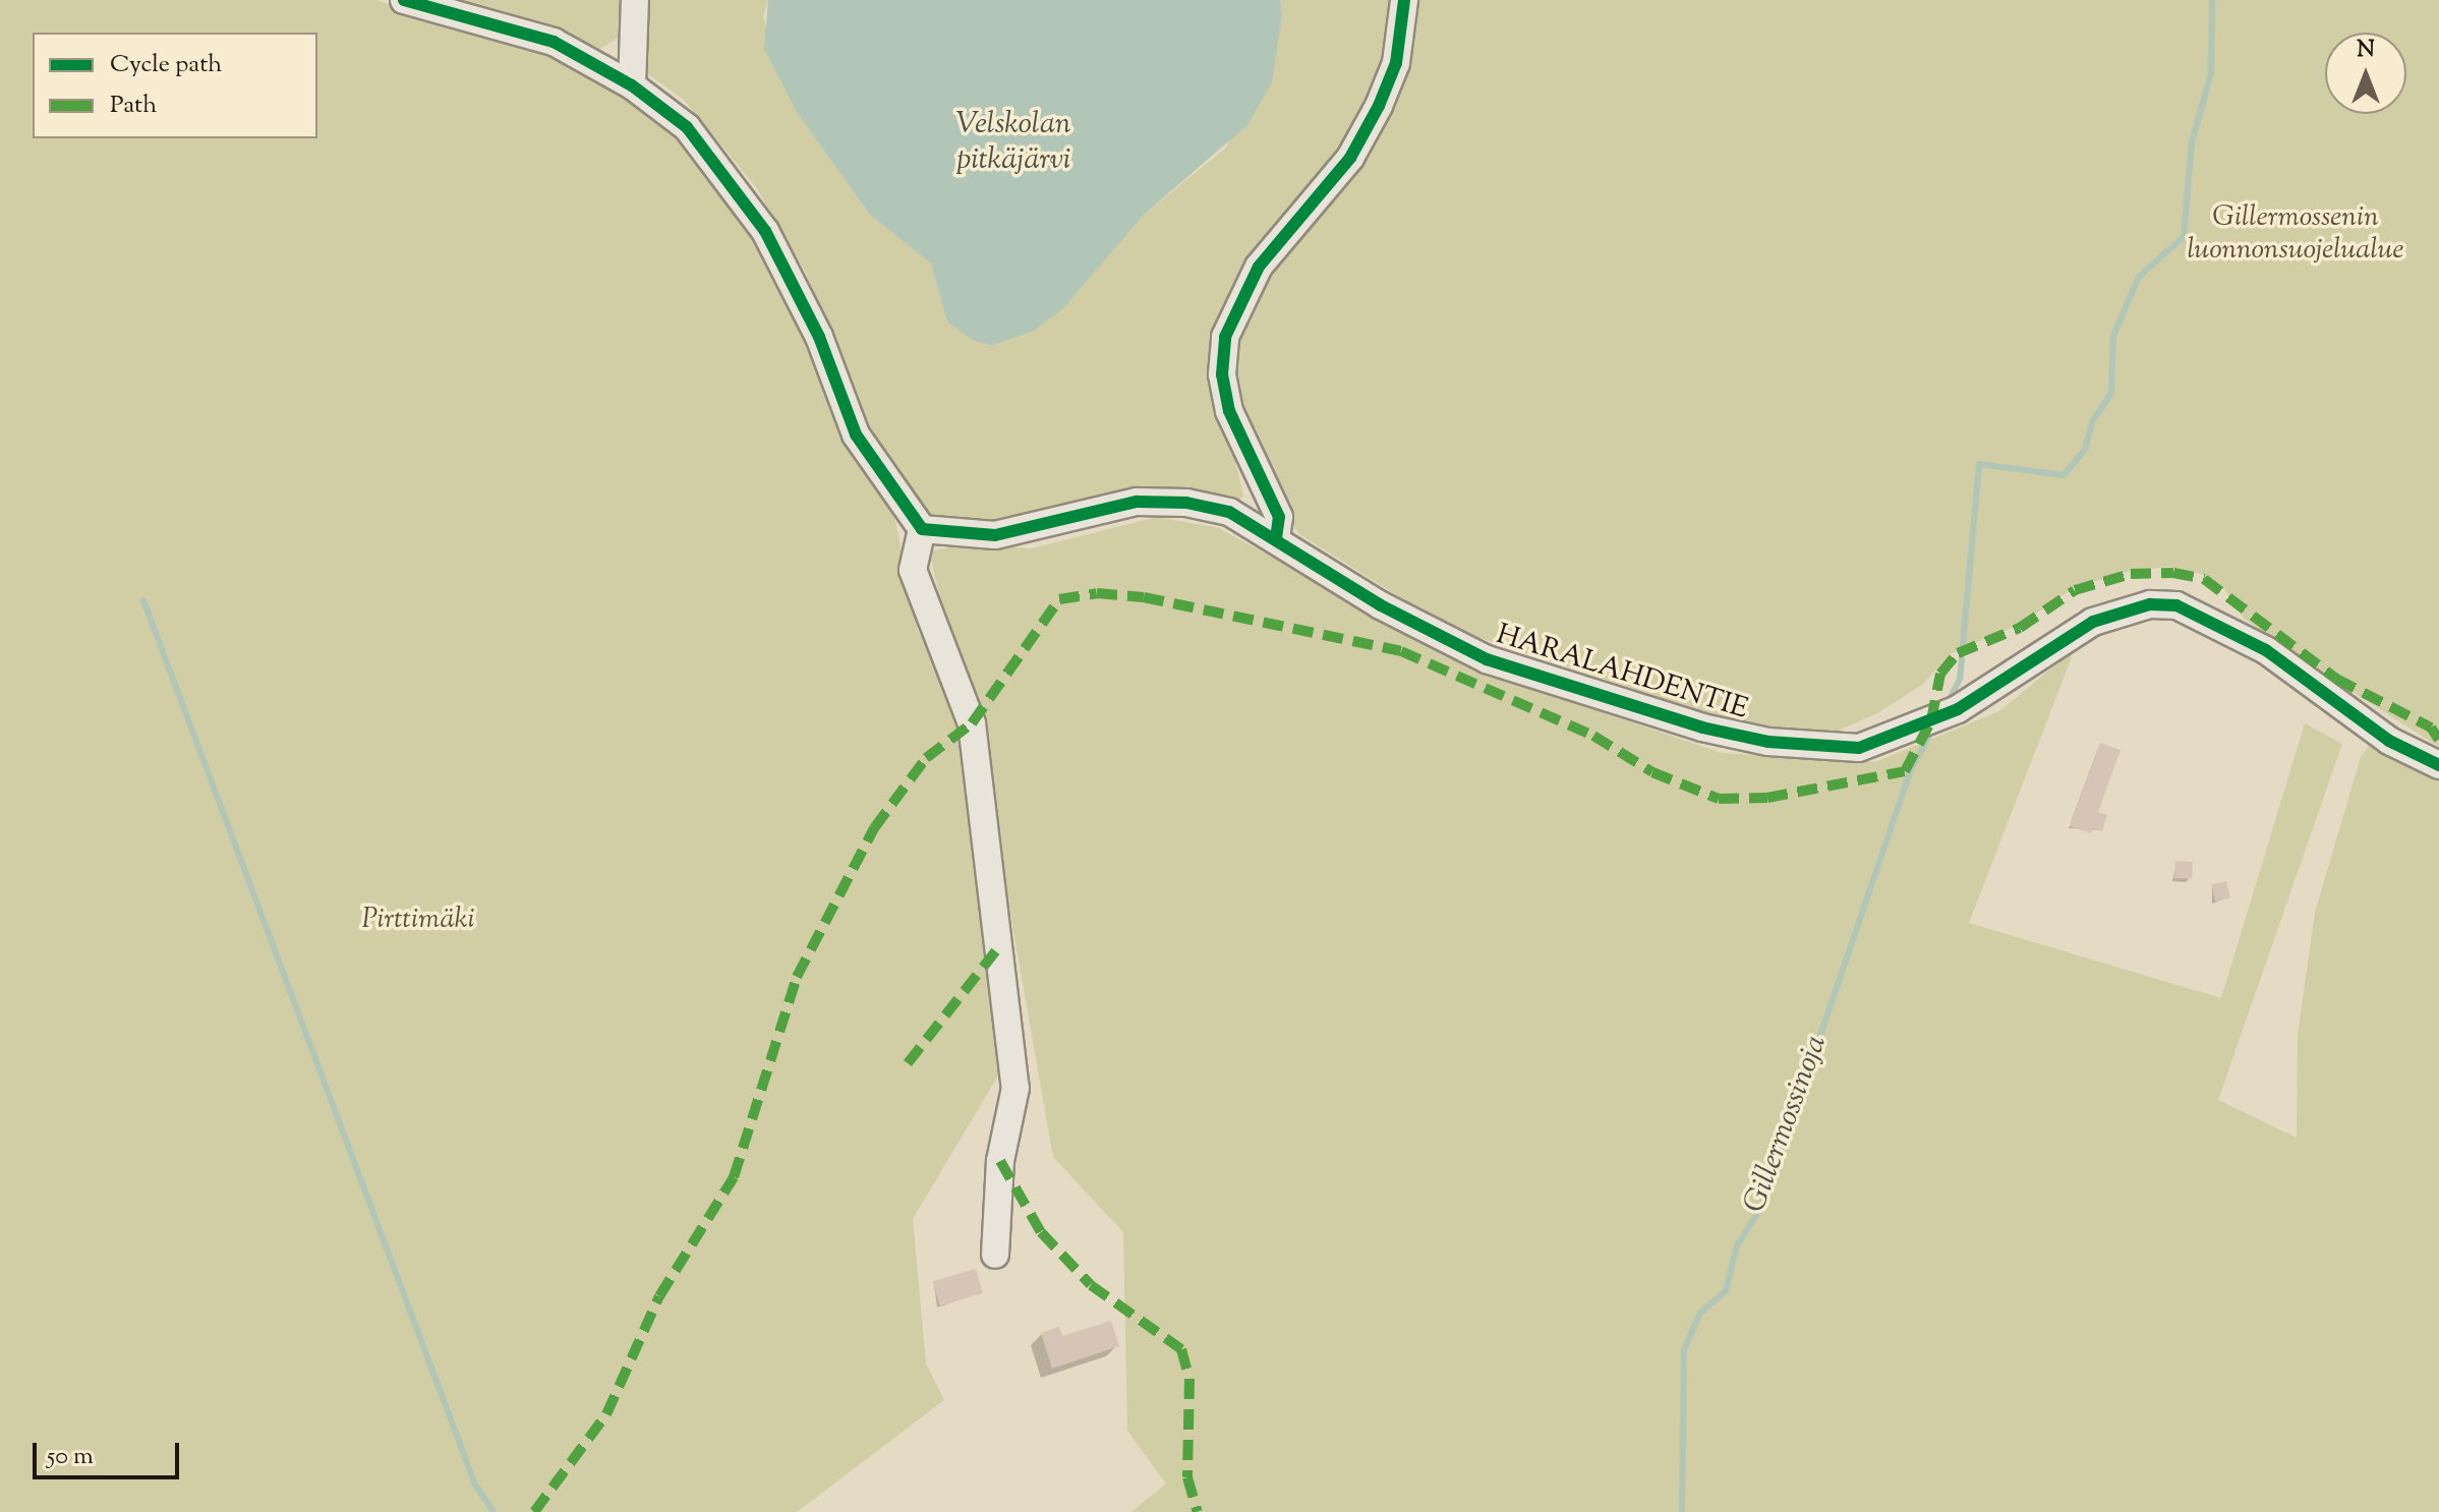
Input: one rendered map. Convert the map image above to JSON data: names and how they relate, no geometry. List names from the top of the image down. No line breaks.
{"streets":{"street":["HARALAHDENTIE"]},"water":["Velskolan pitkäjärvi","Gillermossinoja"],"parks":["Gillermossenin luonnonsuojelualue","Pirttimäki"],"legend":["Cycle path","Path"],"scale_bar":"50 m","north":"top"}
